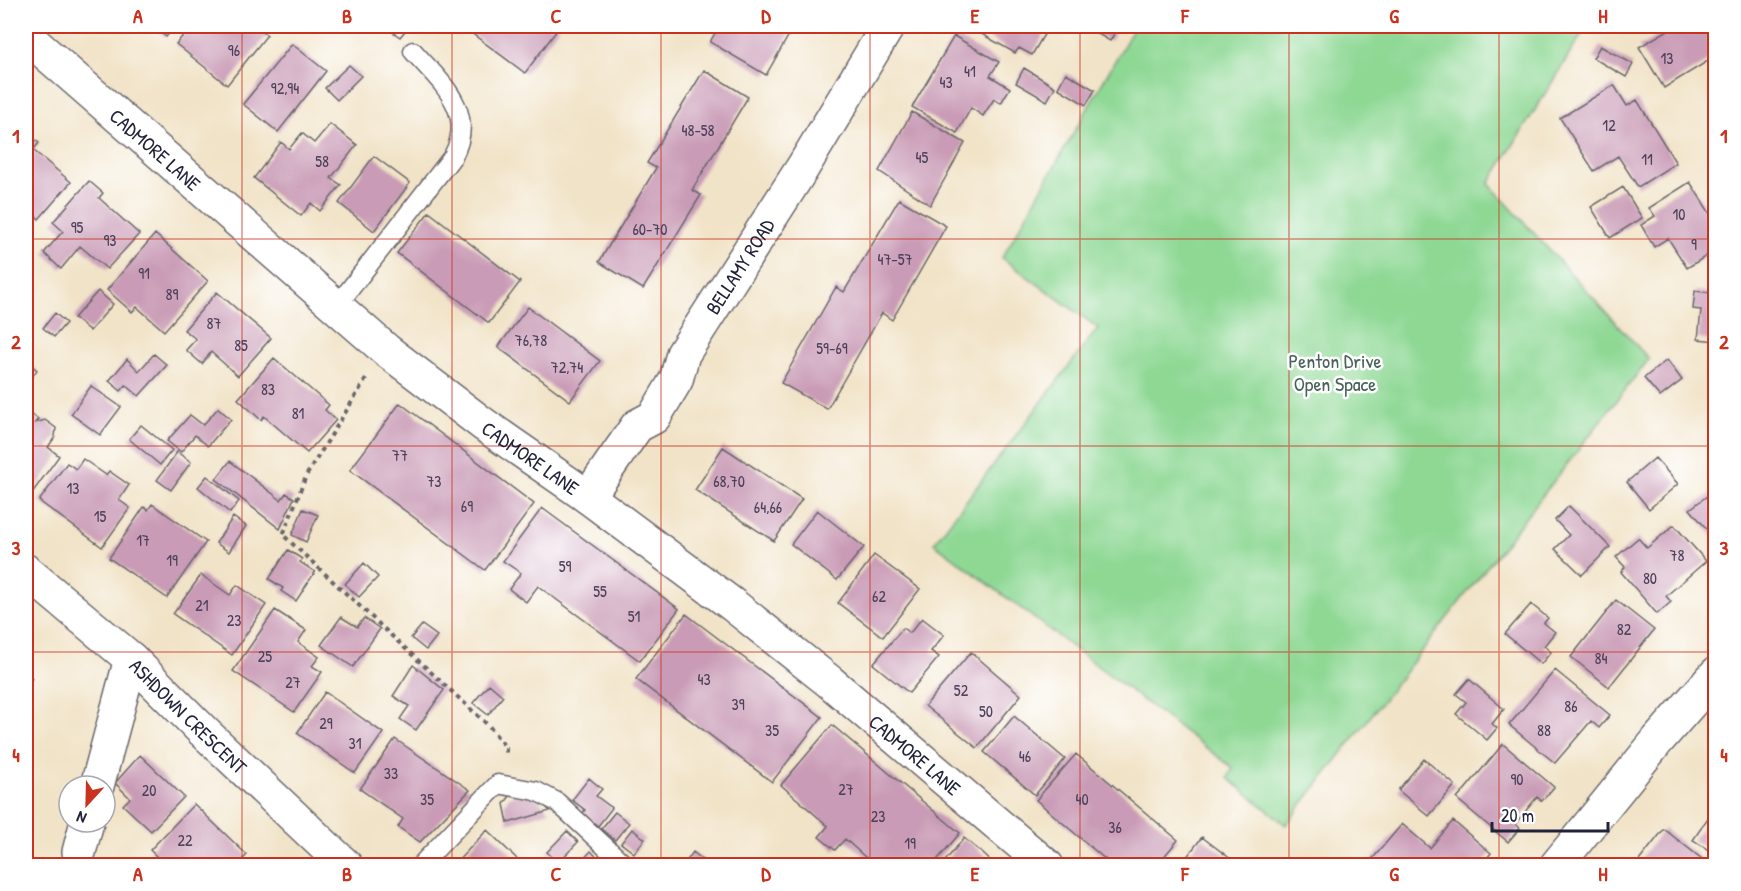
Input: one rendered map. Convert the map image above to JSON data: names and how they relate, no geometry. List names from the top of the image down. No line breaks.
{"streets":{"street":["CADMORE LANE","BELLAMY ROAD","ASHDOWN CRESCENT"]},"crossings":[["CADMORE LANE","BELLAMY ROAD"]],"parks":["Penton Drive Open Space"],"house_numbers":["96","13","41","43","92,94","12","48-58","45","11","58","10","95","60-70","93","9","47-57","91","89","87","76,78","85","59-69","72,74","83","81","77","73","68,70","13","69","64,66","15","17","78","19","59","80","55","62","21","51","23","82","25","84","43","27","52","39","86","50","29","35","88","31","46","33","90","27","20","35","40","23","36","22","19"],"scale_bar":"20 m","north":"bottom","grid":{"columns":["A","B","C","D","E","F","G","H"],"rows":["1","2","3","4"]}}
